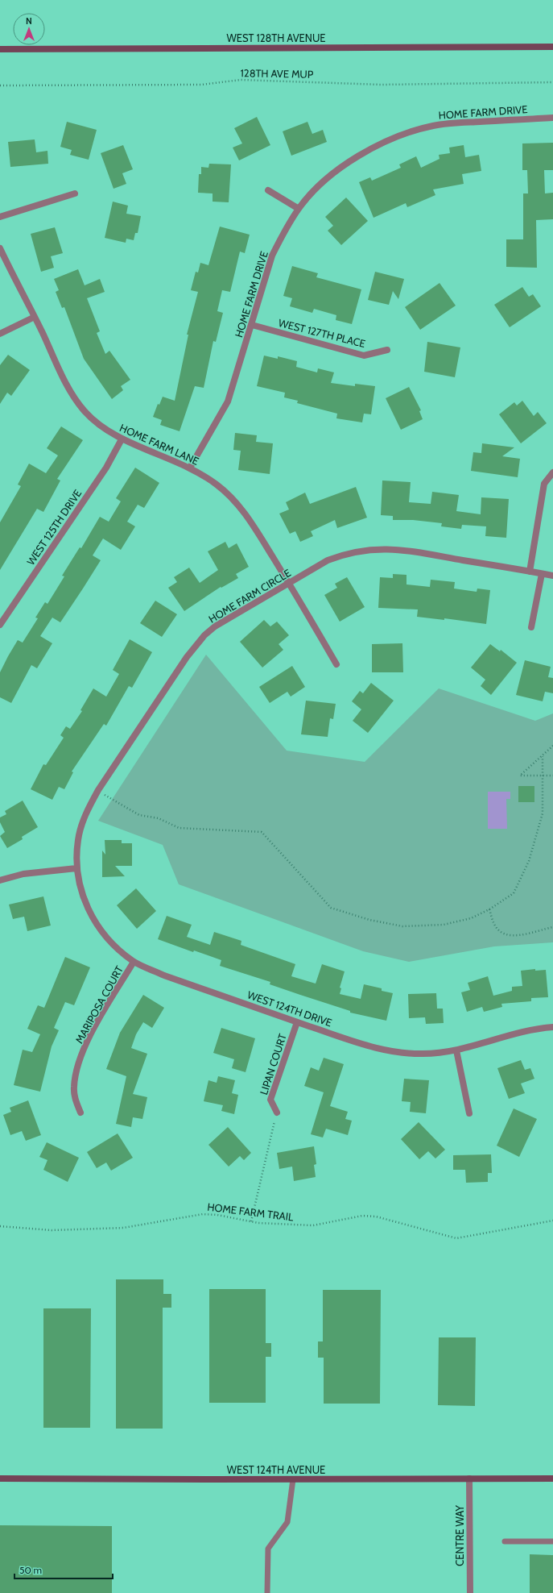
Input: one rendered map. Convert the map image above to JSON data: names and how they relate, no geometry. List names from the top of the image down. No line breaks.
{"streets":{"street":["WEST 128TH AVENUE","HOME FARM DRIVE","WEST 127TH PLACE","HOME FARM LANE","WEST 125TH DRIVE","HOME FARM CIRCLE","MARIPOSA COURT","WEST 124TH DRIVE","LIPAN COURT","WEST 124TH AVENUE","CENTRE WAY"],"path":["128TH AVE MUP","HOME FARM TRAIL"]},"crossings":[["HOME FARM DRIVE","WEST 127TH PLACE"],["HOME FARM DRIVE","HOME FARM LANE"],["HOME FARM LANE","WEST 125TH DRIVE"],["HOME FARM LANE","HOME FARM CIRCLE"],["HOME FARM CIRCLE","WEST 124TH DRIVE"],["MARIPOSA COURT","WEST 124TH DRIVE"],["WEST 124TH DRIVE","LIPAN COURT"],["WEST 124TH AVENUE","CENTRE WAY"]],"scale_bar":"50 m","north":"top"}
